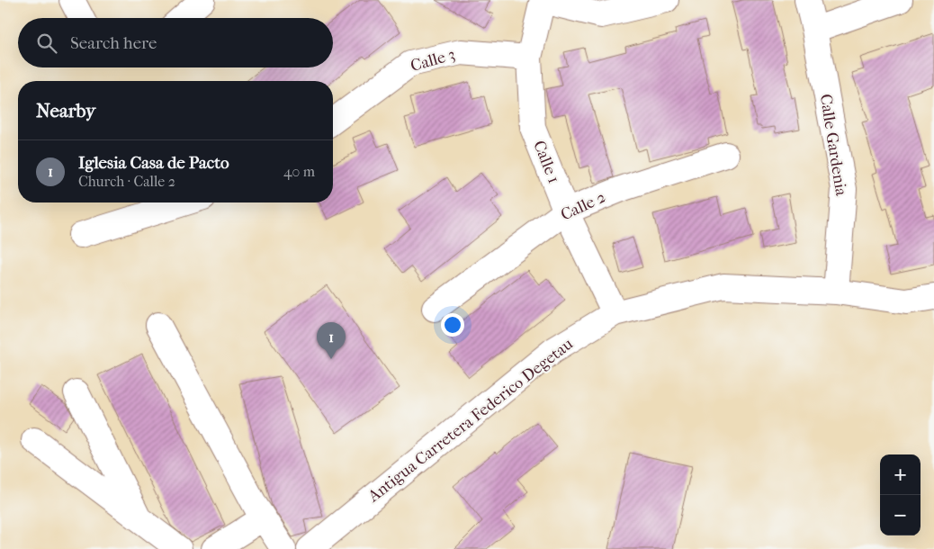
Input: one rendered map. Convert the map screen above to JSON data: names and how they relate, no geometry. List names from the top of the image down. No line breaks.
{"streets":{"street":["Calle 3","Calle Gardenia","Calle 1","Calle 2","Antigua Carretera Federico Degetau"]},"crossings":[["Calle 3","Calle 1"],["Calle Gardenia","Antigua Carretera Federico Degetau"],["Calle 1","Calle 2"],["Calle 1","Antigua Carretera Federico Degetau"]],"page":{"search":"Search here","heading":"Nearby","list":[{"mark":"1","name":"Iglesia Casa de Pacto","note":"Church · Calle 2","value":"40 m"}],"pins":"1","map_buttons":["+","−"]}}
